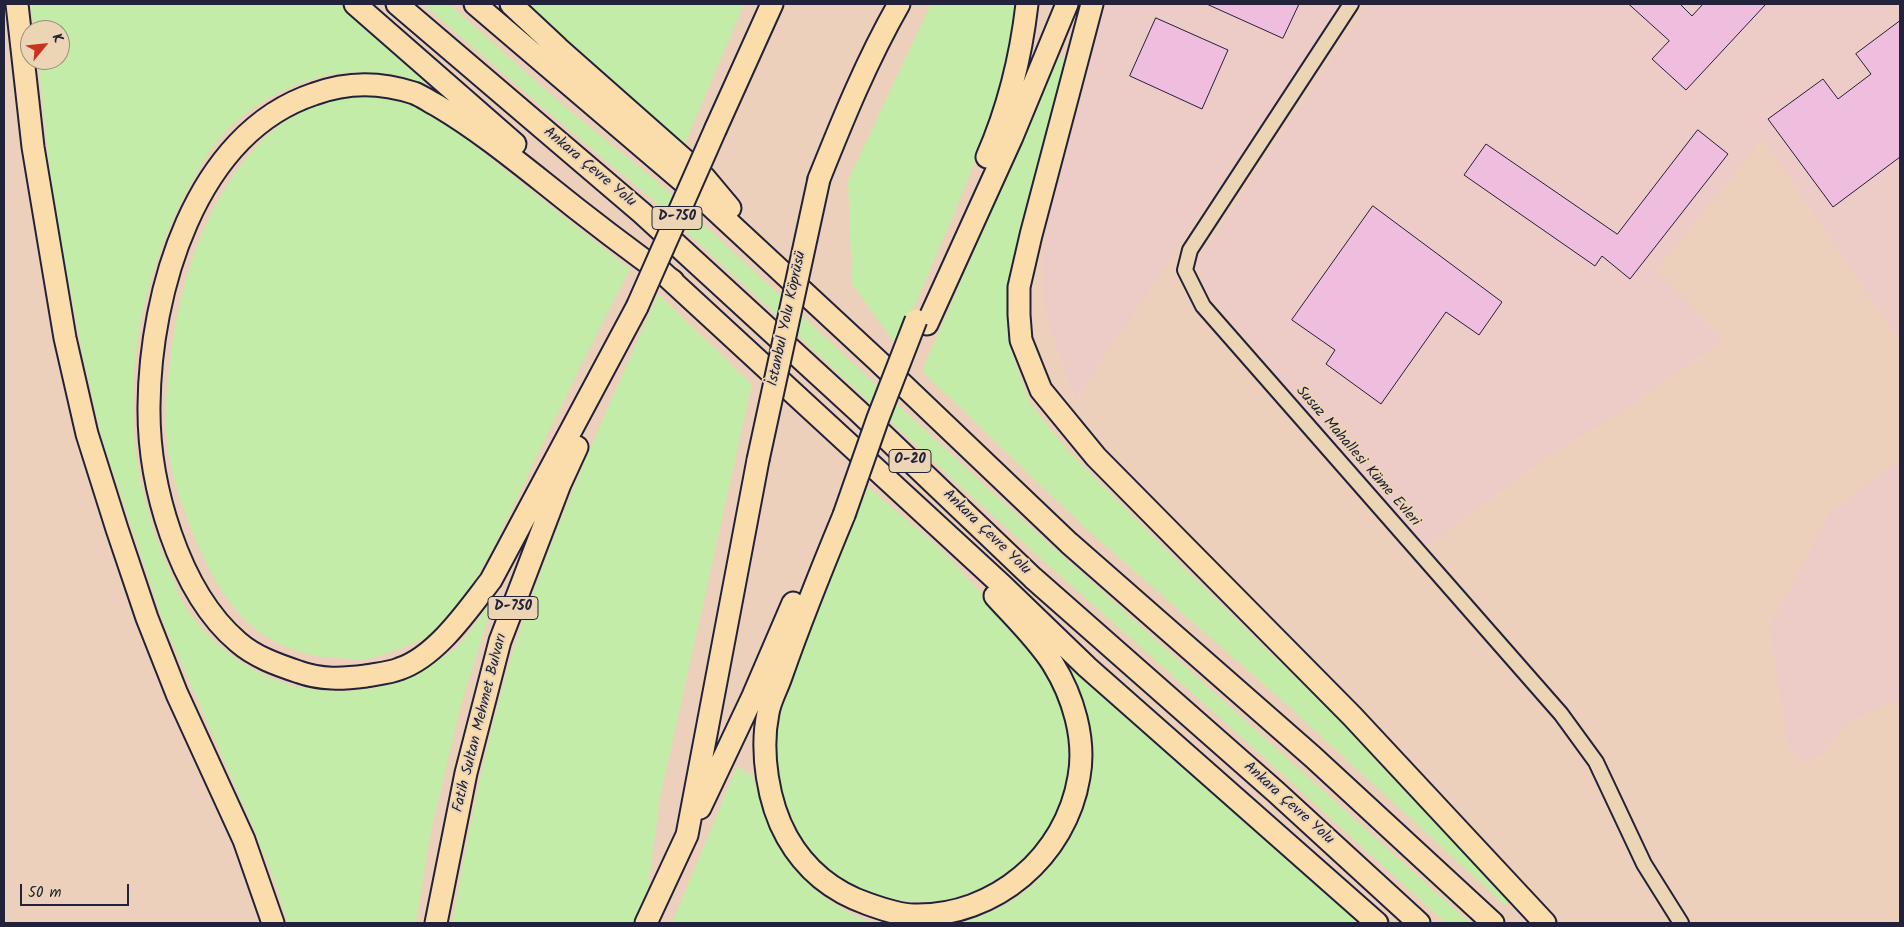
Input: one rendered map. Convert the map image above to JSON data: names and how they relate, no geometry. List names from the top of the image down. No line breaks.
{"streets":{"highway":["Ankara Çevre Yolu","D-750","İstanbul Yolu Köprüsü","O-20","Fatih Sultan Mehmet Bulvarı"],"street":["Susuz Mahallesi Küme Evleri"]},"crossings":[["D-750","Fatih Sultan Mehmet Bulvarı"]],"scale_bar":"50 m","north":"top right"}
